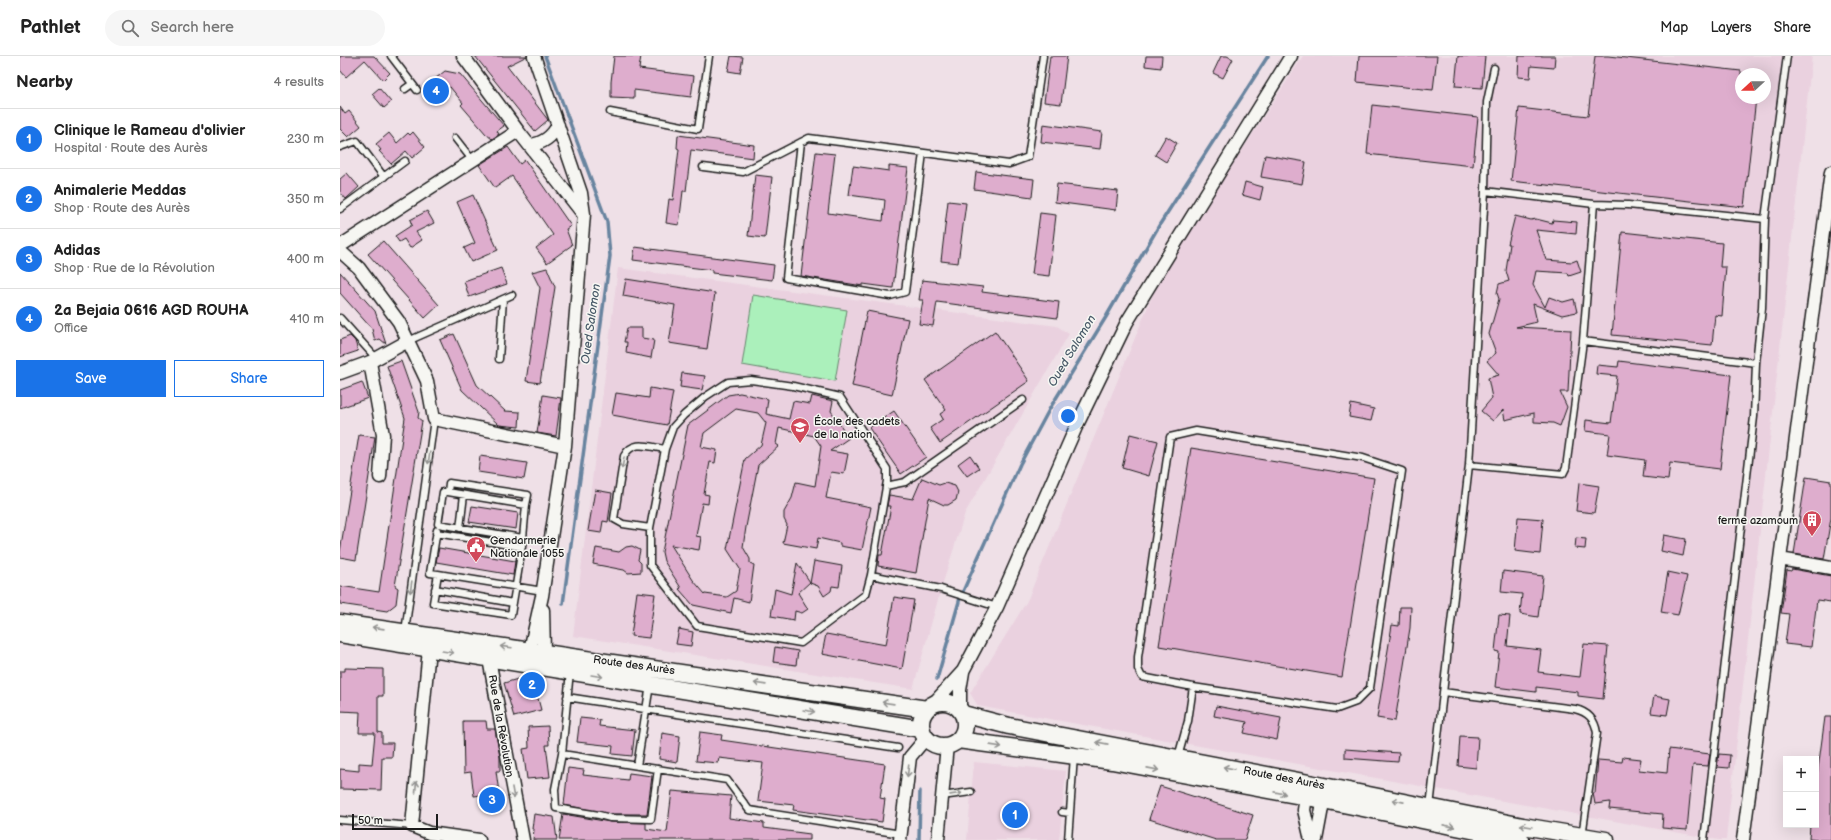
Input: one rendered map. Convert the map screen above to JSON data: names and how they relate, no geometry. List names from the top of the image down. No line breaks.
{"streets":{"street":["Route des Aurès","Rue de la Révolution"]},"crossings":[["Route des Aurès","Rue de la Révolution"]],"water":["Oued Salomon"],"places":{"school or university":["École des cadets de la nation"],"building":["ferme azamoum"],"public building":["Gendarmerie Nationale 1055"]},"scale_bar":"50 m","north":"left","page":{"header":"Pathlet","search":"Search here","nav":["Map","Layers","Share"],"heading":["Nearby","4 results"],"pins":["4","2","3","1"],"list":[{"mark":"1","name":"Clinique le Rameau d'olivier","note":"Hospital · Route des Aurès","value":"230 m"},{"mark":"2","name":"Animalerie Meddas","note":"Shop · Route des Aurès","value":"350 m"},{"mark":"3","name":"Adidas","note":"Shop · Rue de la Révolution","value":"400 m"},{"mark":"4","name":"2a Bejaia 0616 AGD ROUHA","note":"Office","value":"410 m"}],"buttons":["Save","Share"],"map_buttons":["+","−"],"scale":"50 m"}}
